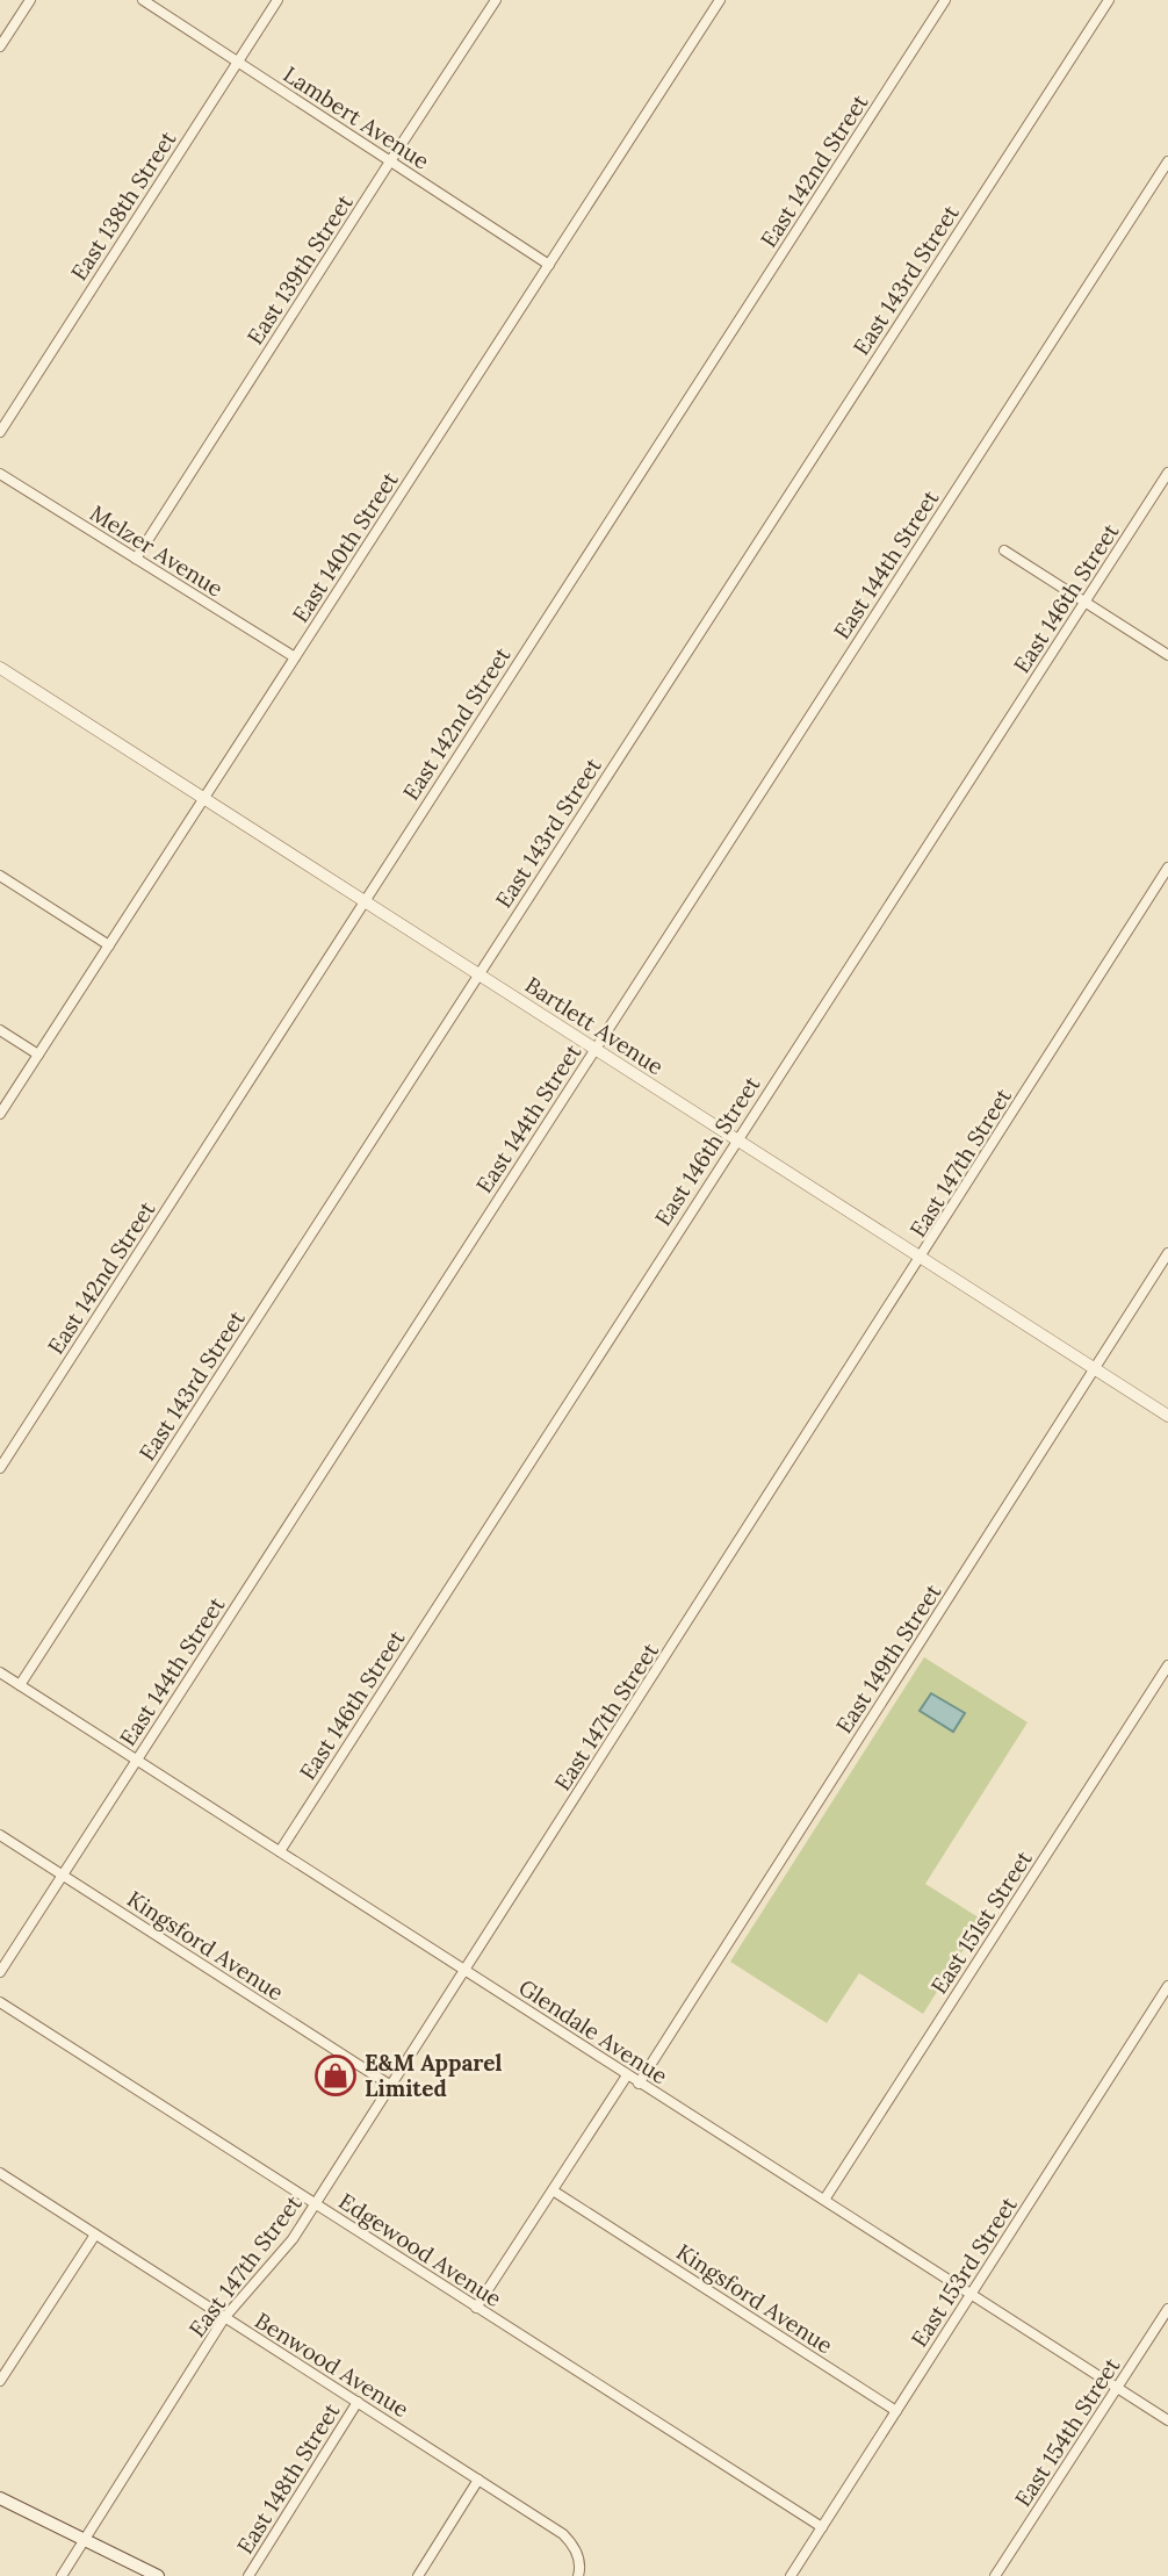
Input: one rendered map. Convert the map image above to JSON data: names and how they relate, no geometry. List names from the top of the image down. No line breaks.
{"streets":{"street":["Lambert Avenue","East 142nd Street","East 138th Street","East 139th Street","East 143rd Street","East 140th Street","Melzer Avenue","East 144th Street","East 146th Street","Bartlett Avenue","East 147th Street","East 149th Street","East 151st Street","Kingsford Avenue","Glendale Avenue","Edgewood Avenue","East 153rd Street","Benwood Avenue","East 154th Street","East 148th Street"]},"crossings":[["Lambert Avenue","East 138th Street"],["Lambert Avenue","East 139th Street"],["Lambert Avenue","East 140th Street"],["East 142nd Street","Bartlett Avenue"],["East 139th Street","Melzer Avenue"],["East 143rd Street","Bartlett Avenue"],["East 143rd Street","Glendale Avenue"],["East 140th Street","Melzer Avenue"],["East 140th Street","Bartlett Avenue"],["East 144th Street","Bartlett Avenue"],["East 144th Street","Kingsford Avenue"],["East 144th Street","Glendale Avenue"],["East 146th Street","Bartlett Avenue"],["East 146th Street","Glendale Avenue"],["Bartlett Avenue","East 147th Street"],["Bartlett Avenue","East 149th Street"],["East 147th Street","Kingsford Avenue"],["East 147th Street","Glendale Avenue"],["East 147th Street","Edgewood Avenue"],["East 147th Street","Benwood Avenue"],["East 149th Street","Glendale Avenue"],["East 151st Street","Glendale Avenue"],["Kingsford Avenue","East 153rd Street"],["Glendale Avenue","East 153rd Street"],["Glendale Avenue","East 154th Street"],["Edgewood Avenue","East 153rd Street"],["Benwood Avenue","East 148th Street"]],"places":{"shop":["E&M Apparel Limited"]}}
